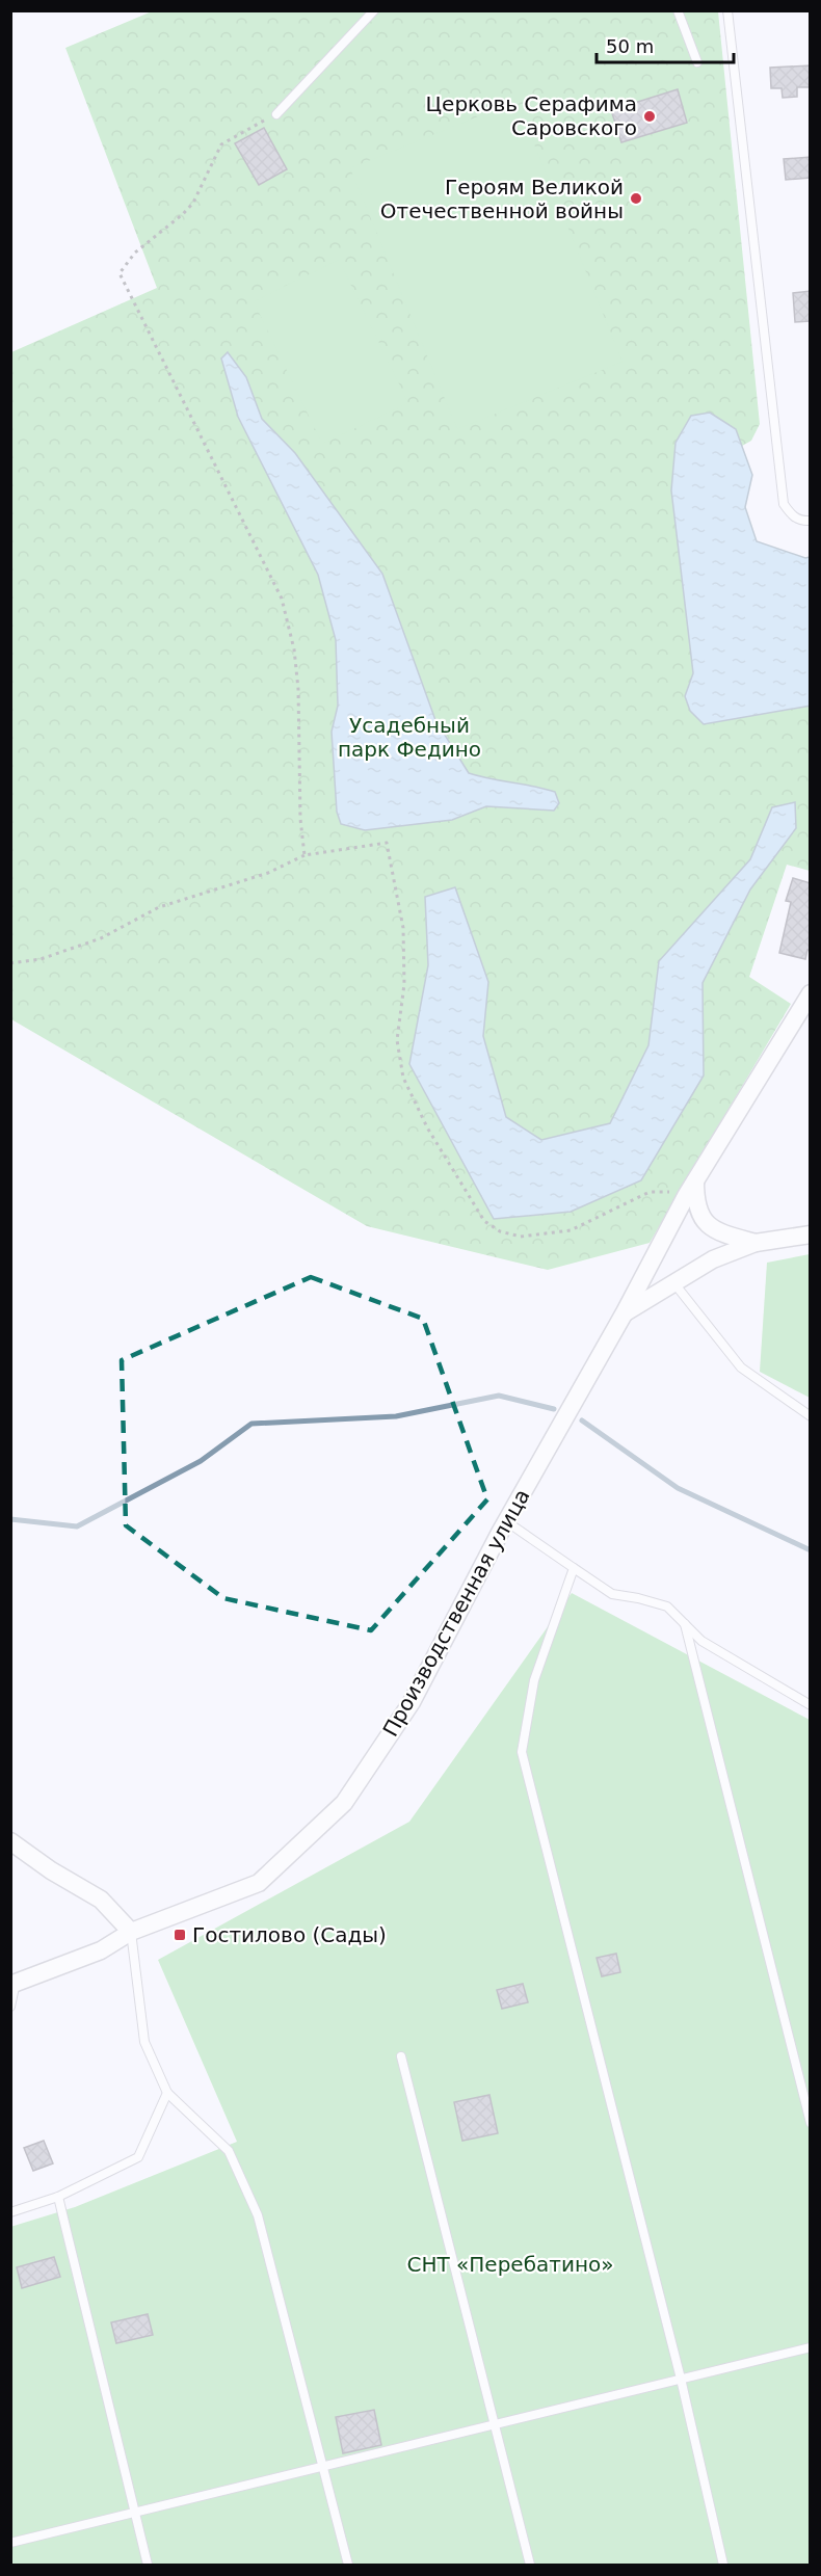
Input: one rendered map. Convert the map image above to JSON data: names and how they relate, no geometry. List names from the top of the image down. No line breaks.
{"streets":{"street":["Производственная улица"]},"parks":["Усадебный парк Федино","СНТ «Перебатино»"],"places":{"other":["Церковь Серафима Саровского","Героям Великой Отечественной войны"],"transit":["Гостилово (Сады)"]},"scale_bar":"50 m"}
